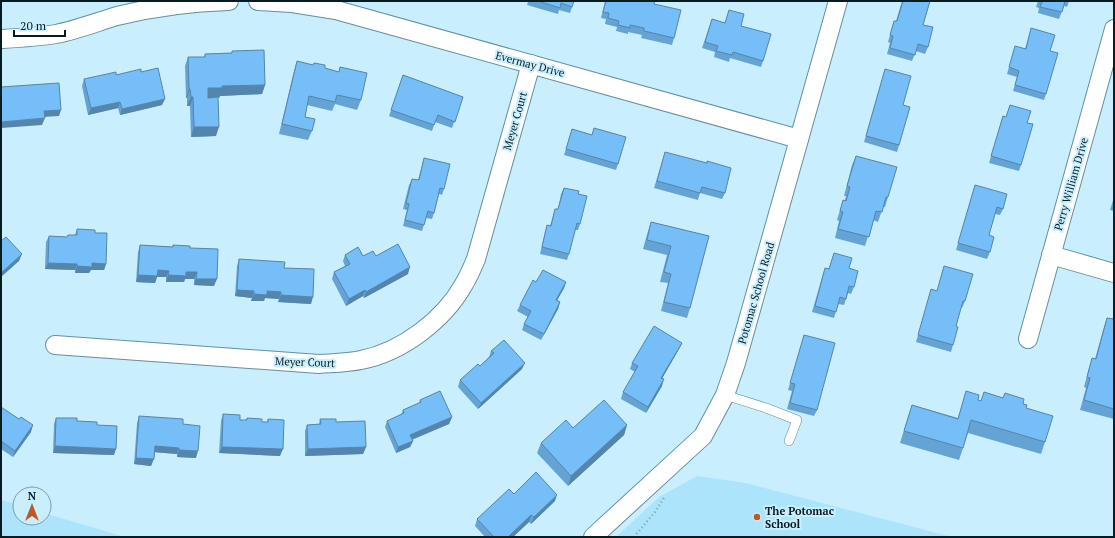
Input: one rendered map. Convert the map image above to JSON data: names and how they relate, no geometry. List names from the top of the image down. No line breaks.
{"streets":{"street":["Evermay Drive","Meyer Court","Perry William Drive","Potomac School Road"]},"crossings":[["Evermay Drive","Meyer Court"],["Evermay Drive","Potomac School Road"]],"places":["The Potomac School"],"scale_bar":"20 m","north":"top"}
